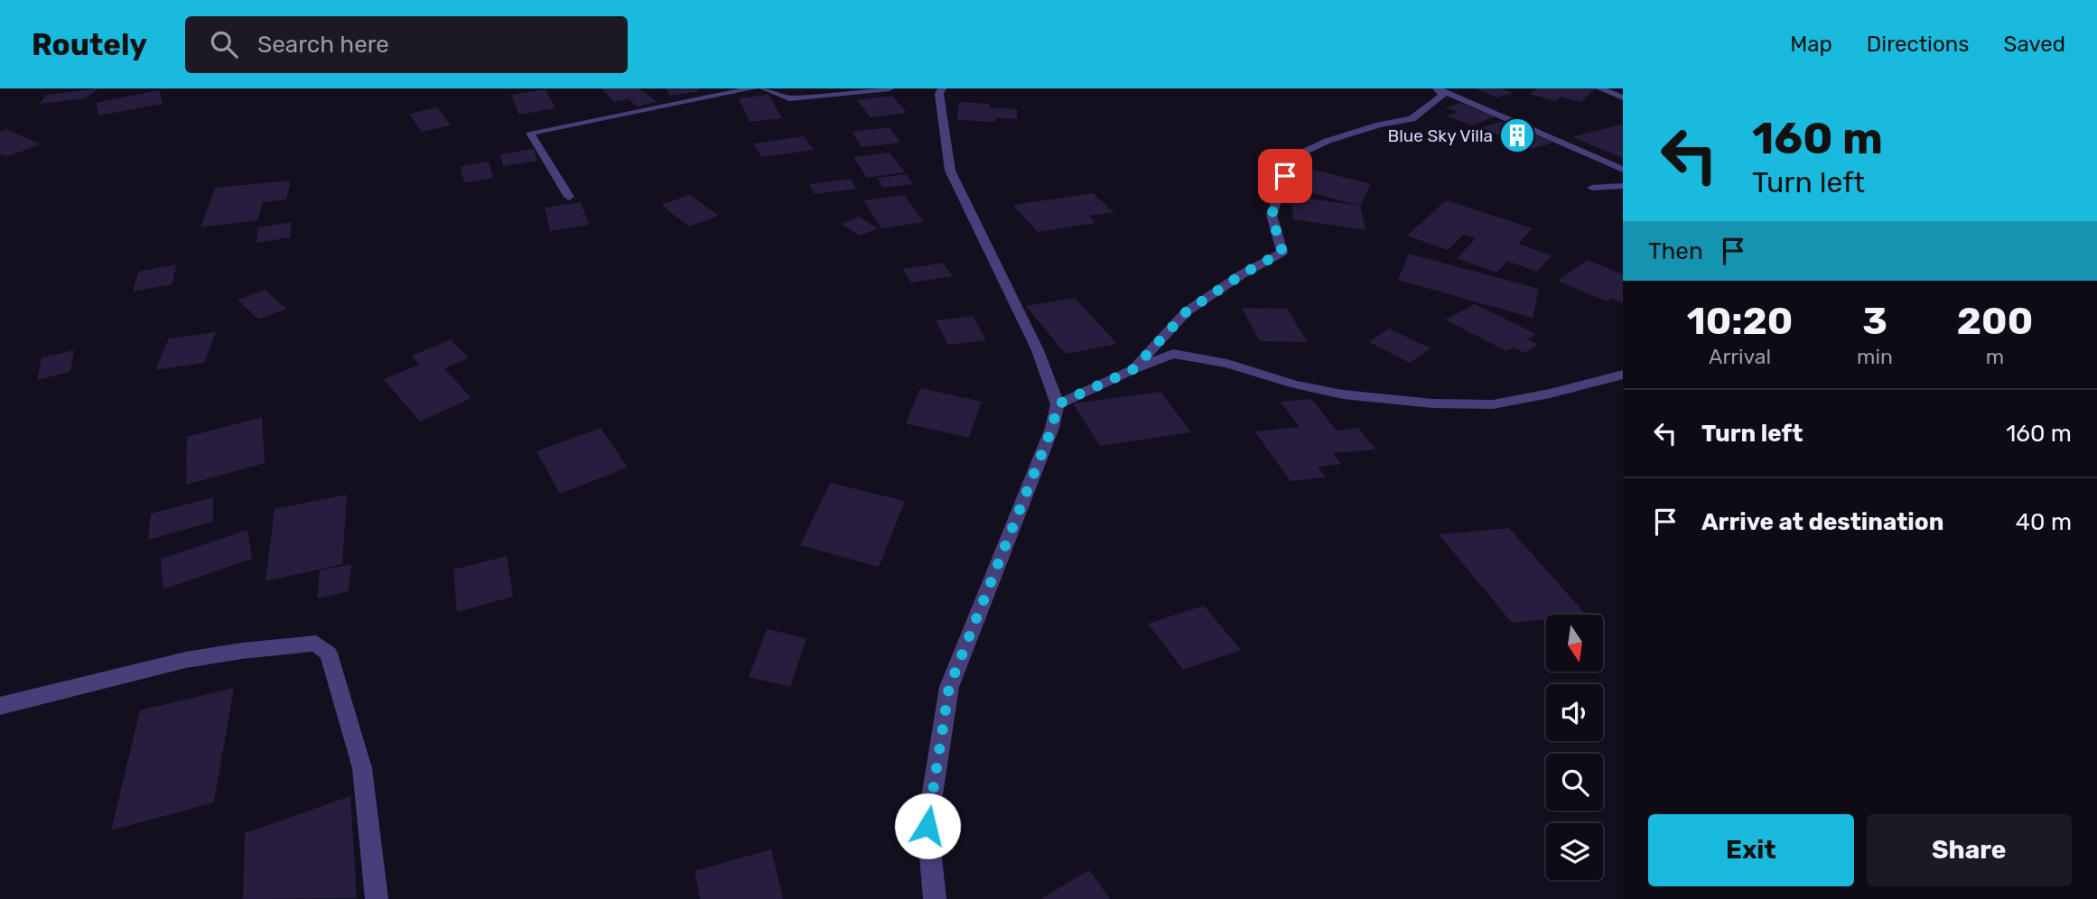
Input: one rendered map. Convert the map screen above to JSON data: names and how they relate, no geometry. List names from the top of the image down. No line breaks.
{"places":{"building":["Blue Sky Villa"]},"north":"bottom","page":{"header":"Routely","search":"Search here","nav":["Map","Directions","Saved"],"turn":["160 m","Turn left"],"then":"Then","eta":["10:20","Arrival","3","min","200","m"],"list":[{"name":"Turn left","value":"160 m"},{"name":"Arrive at destination","value":"40 m"}],"buttons":["Exit","Share"]}}
